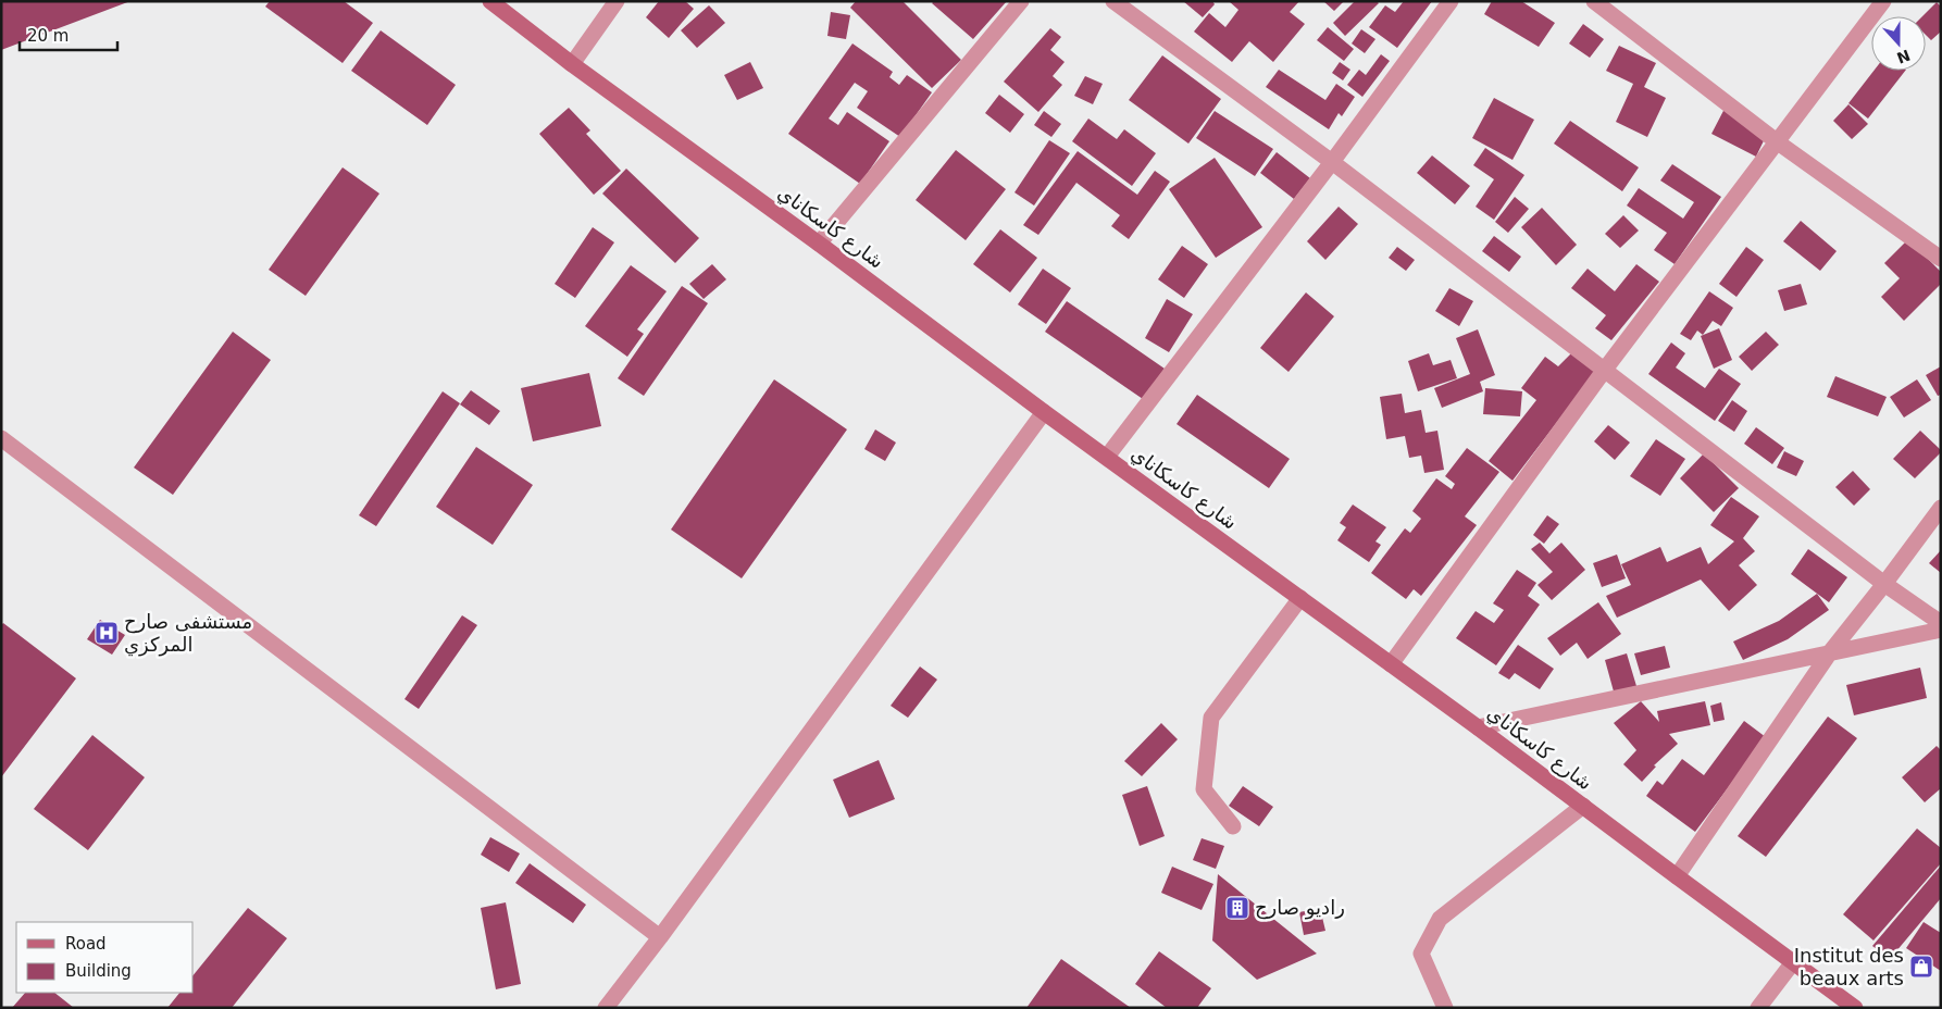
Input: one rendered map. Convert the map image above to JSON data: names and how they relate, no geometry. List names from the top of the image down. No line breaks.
{"streets":{"street":["شارع كاسكاناي"]},"places":{"hospital":["مستشفى صارح المركزي"],"building":["راديو صارح"],"shop":["Institut des beaux arts"]},"legend":["Road","Building"],"scale_bar":"20 m","north":"bottom"}
